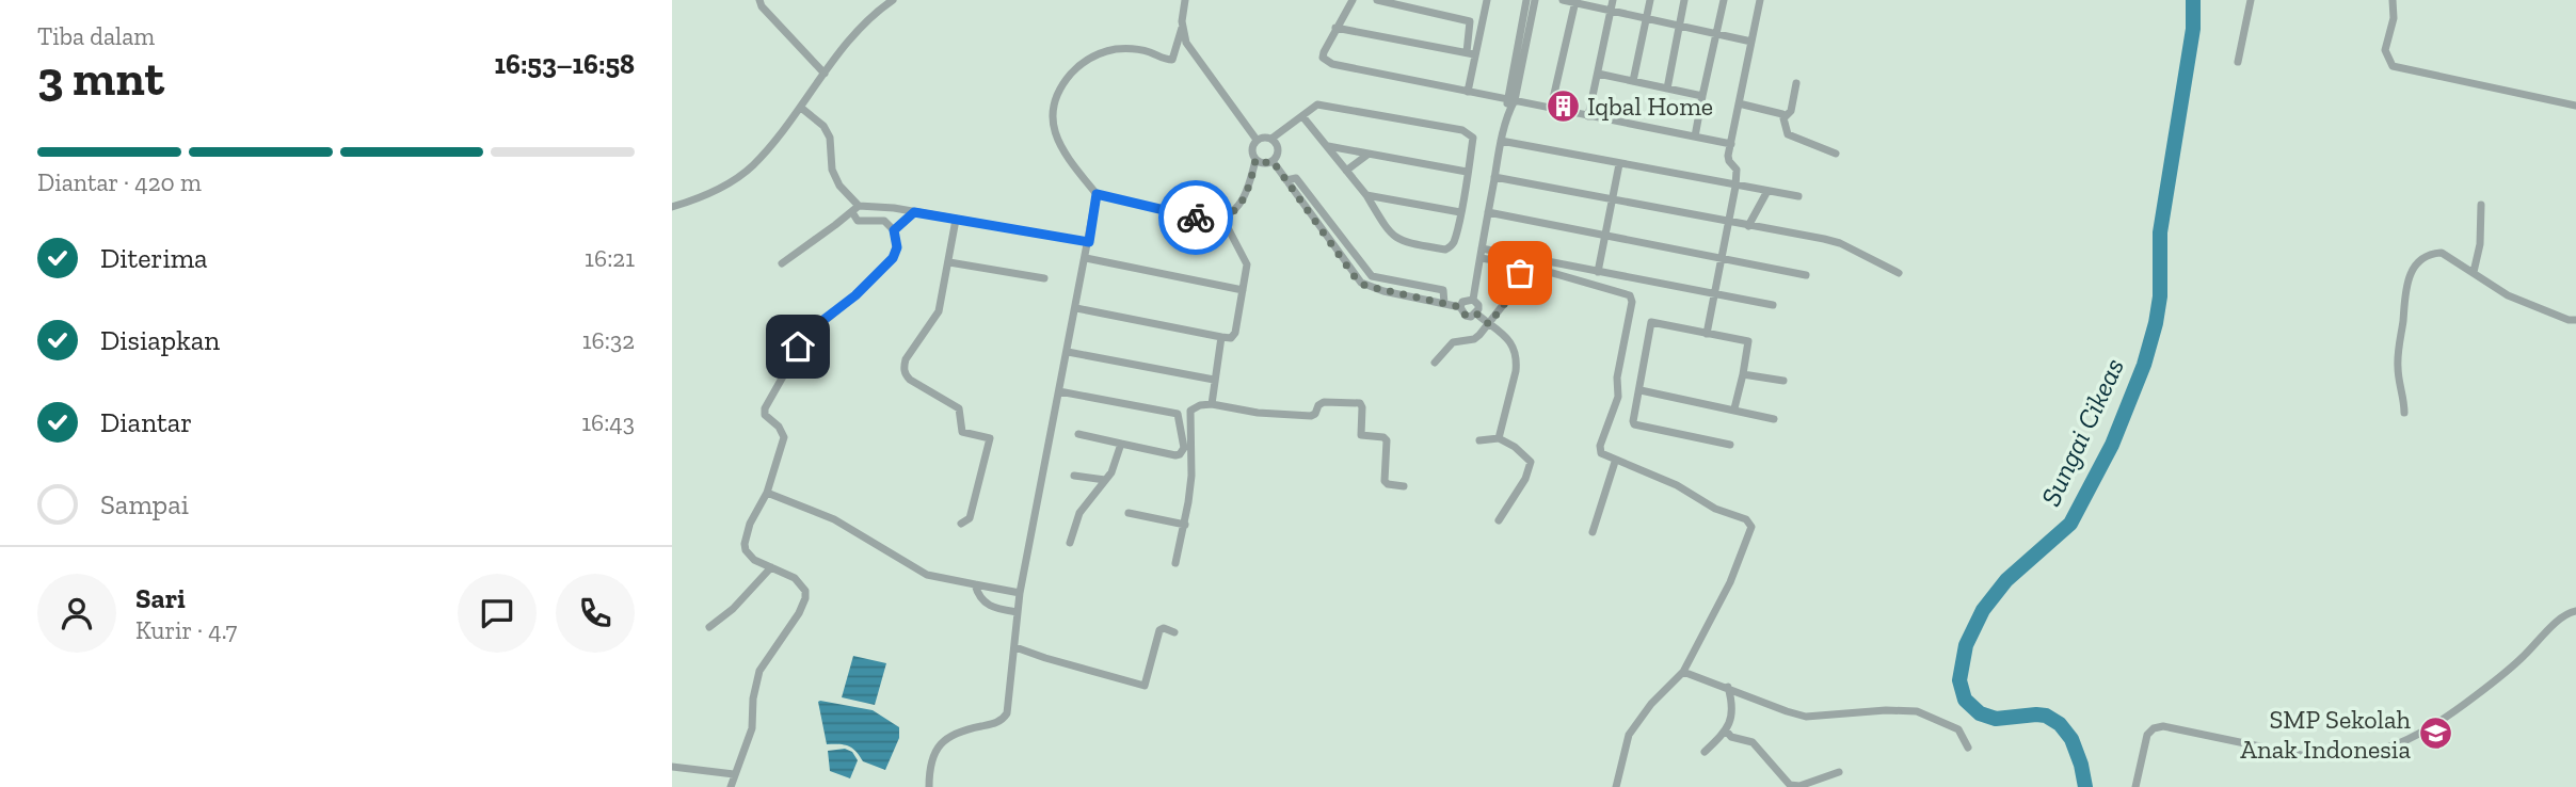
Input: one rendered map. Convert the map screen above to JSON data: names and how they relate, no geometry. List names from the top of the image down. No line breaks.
{"water":["Sungai Cikeas"],"places":{"building":["Iqbal Home"],"school or university":["SMP Sekolah Anak Indonesia"]},"page":{"heading":["3 mnt","Tiba dalam","16:53–16:58"],"panel":["Sari","Kurir · 4.7"],"bar":"Diantar · 420 m","list":[["Diterima","16:21"],["Disiapkan","16:32"],["Diantar","16:43"],"Sampai"]}}
